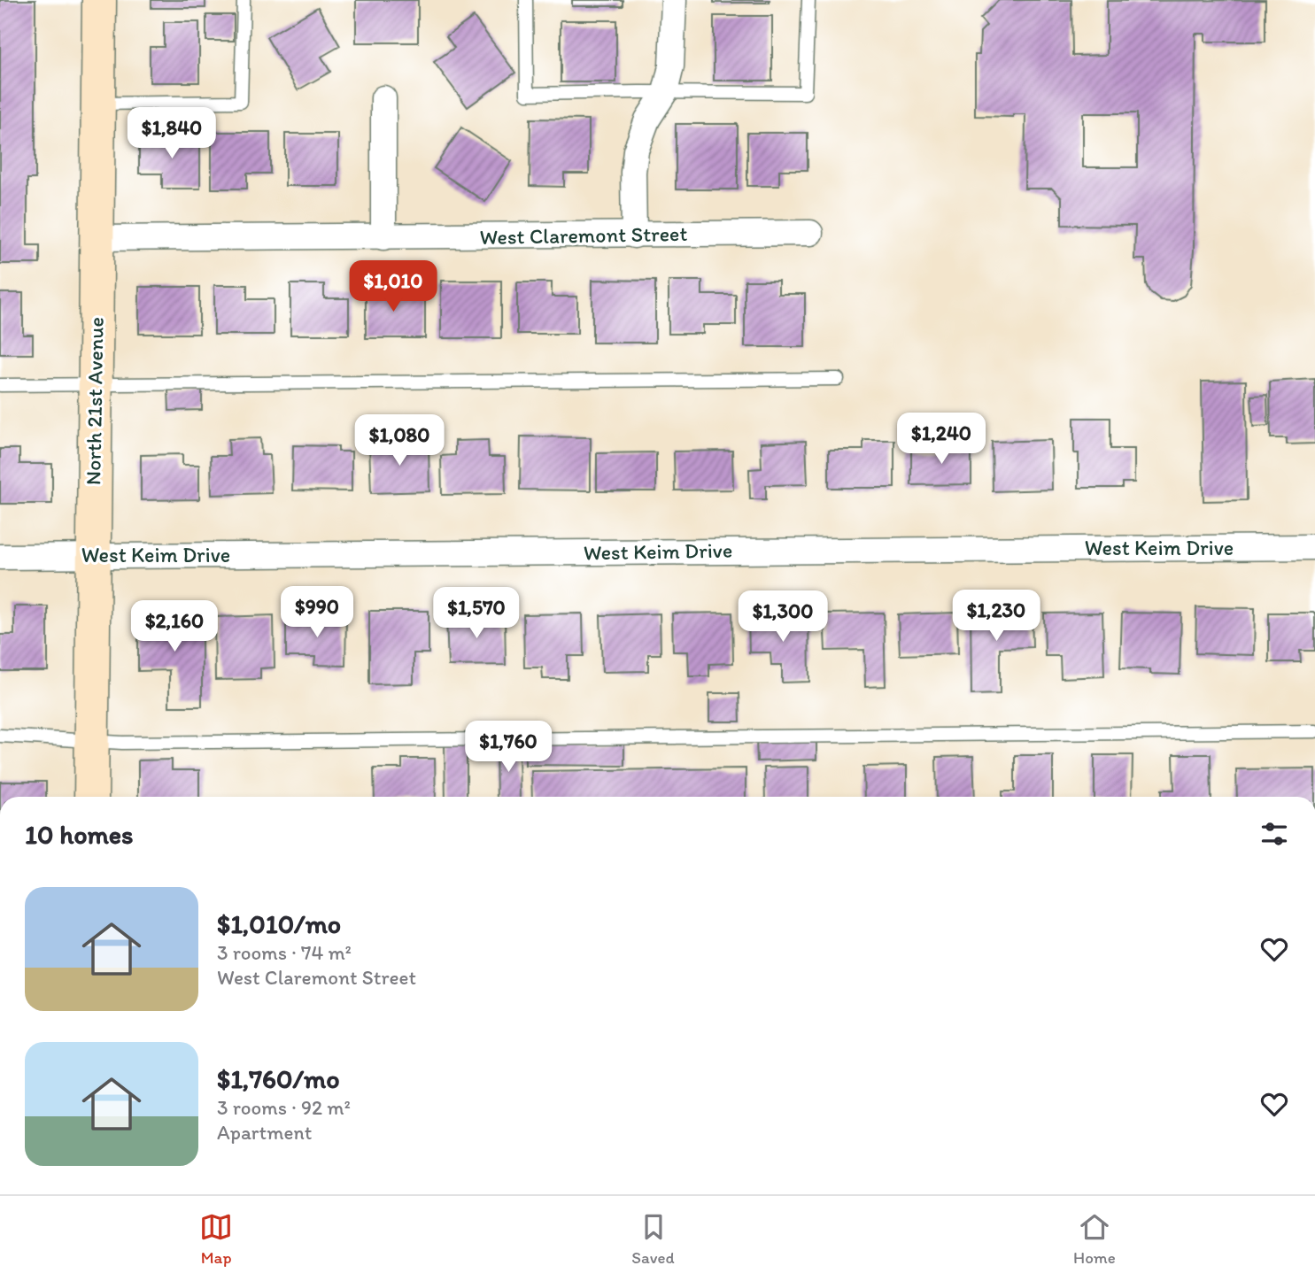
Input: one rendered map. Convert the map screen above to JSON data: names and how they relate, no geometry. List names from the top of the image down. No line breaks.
{"streets":{"street":["West Claremont Street","North 21st Avenue","West Keim Drive"]},"crossings":[["West Claremont Street","North 21st Avenue"],["North 21st Avenue","West Keim Drive"]],"page":{"price":["$1,840","$1,010","$1,240","$1,080","$990","$1,570","$1,230","$1,300","$2,160","$1,760"],"heading":"10 homes","list":[{"name":"$1,010/mo","note":"3 rooms · 74 m² · West Claremont Street"},{"name":"$1,760/mo","note":"3 rooms · 92 m² · Apartment"}],"tabs":["Map","Saved","Home"]}}
